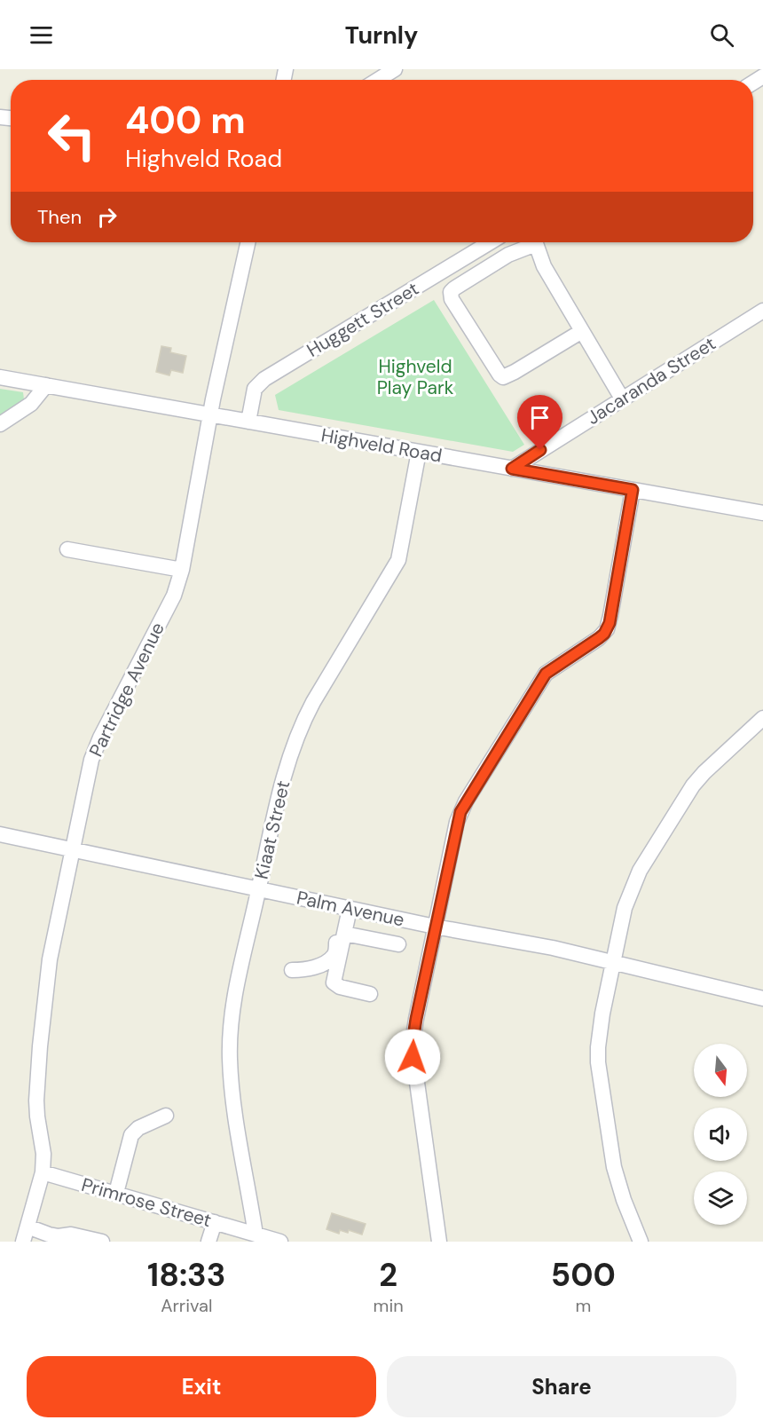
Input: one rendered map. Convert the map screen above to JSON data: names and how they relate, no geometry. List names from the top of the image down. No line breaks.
{"streets":{"street":["Huggett Street","Jacaranda Street","Highveld Road","Partridge Avenue","Kiaat Street","Palm Avenue","Primrose Street"]},"crossings":[["Huggett Street","Highveld Road"],["Jacaranda Street","Highveld Road"],["Highveld Road","Partridge Avenue"],["Highveld Road","Kiaat Street"],["Partridge Avenue","Palm Avenue"],["Partridge Avenue","Primrose Street"],["Kiaat Street","Palm Avenue"],["Kiaat Street","Primrose Street"]],"parks":["Highveld Play Park"],"north":"bottom","page":{"header":"Turnly","turn":["400 m","Highveld Road"],"then":"Then","eta":["18:33","Arrival","2","min","500","m"],"buttons":["Exit","Share"]}}
